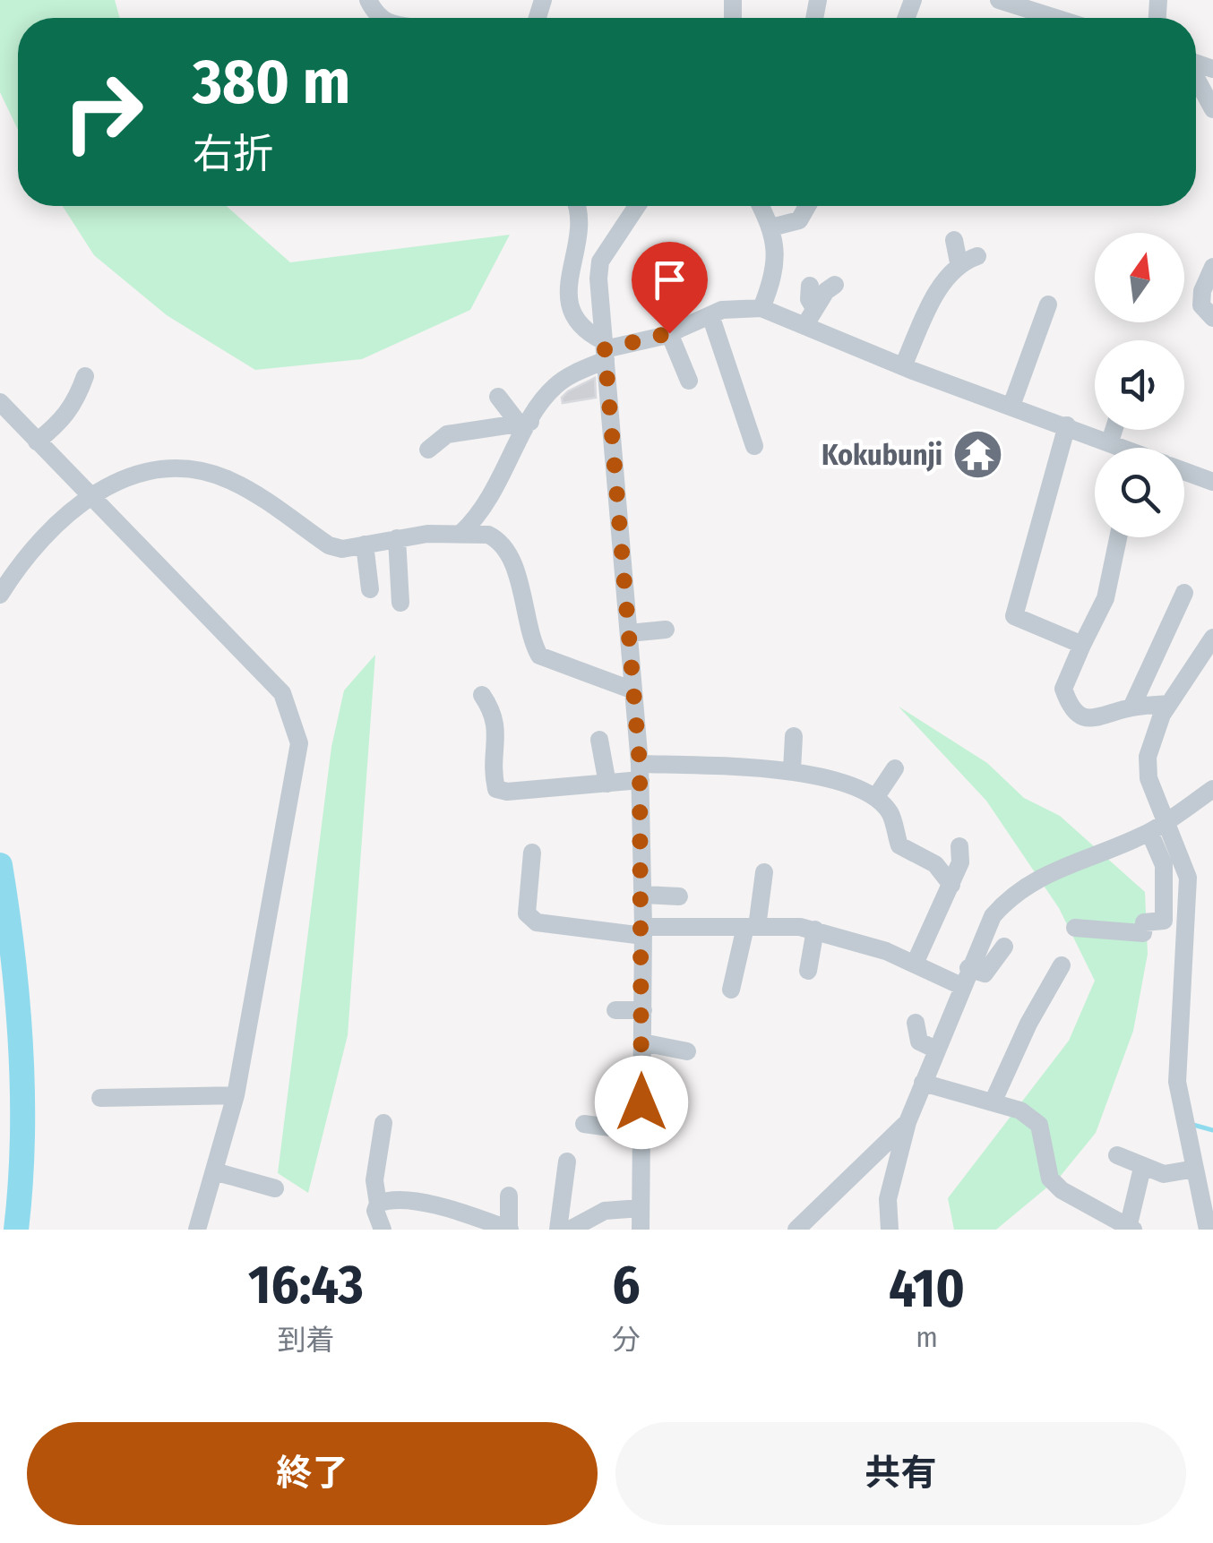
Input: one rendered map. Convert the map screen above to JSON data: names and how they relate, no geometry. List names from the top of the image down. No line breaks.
{"places":{"temple":["Kokubunji"]},"north":"top","page":{"turn":["380 m","右折"],"eta":["16:43","到着","6","分","410","m"],"buttons":["終了","共有"]}}
